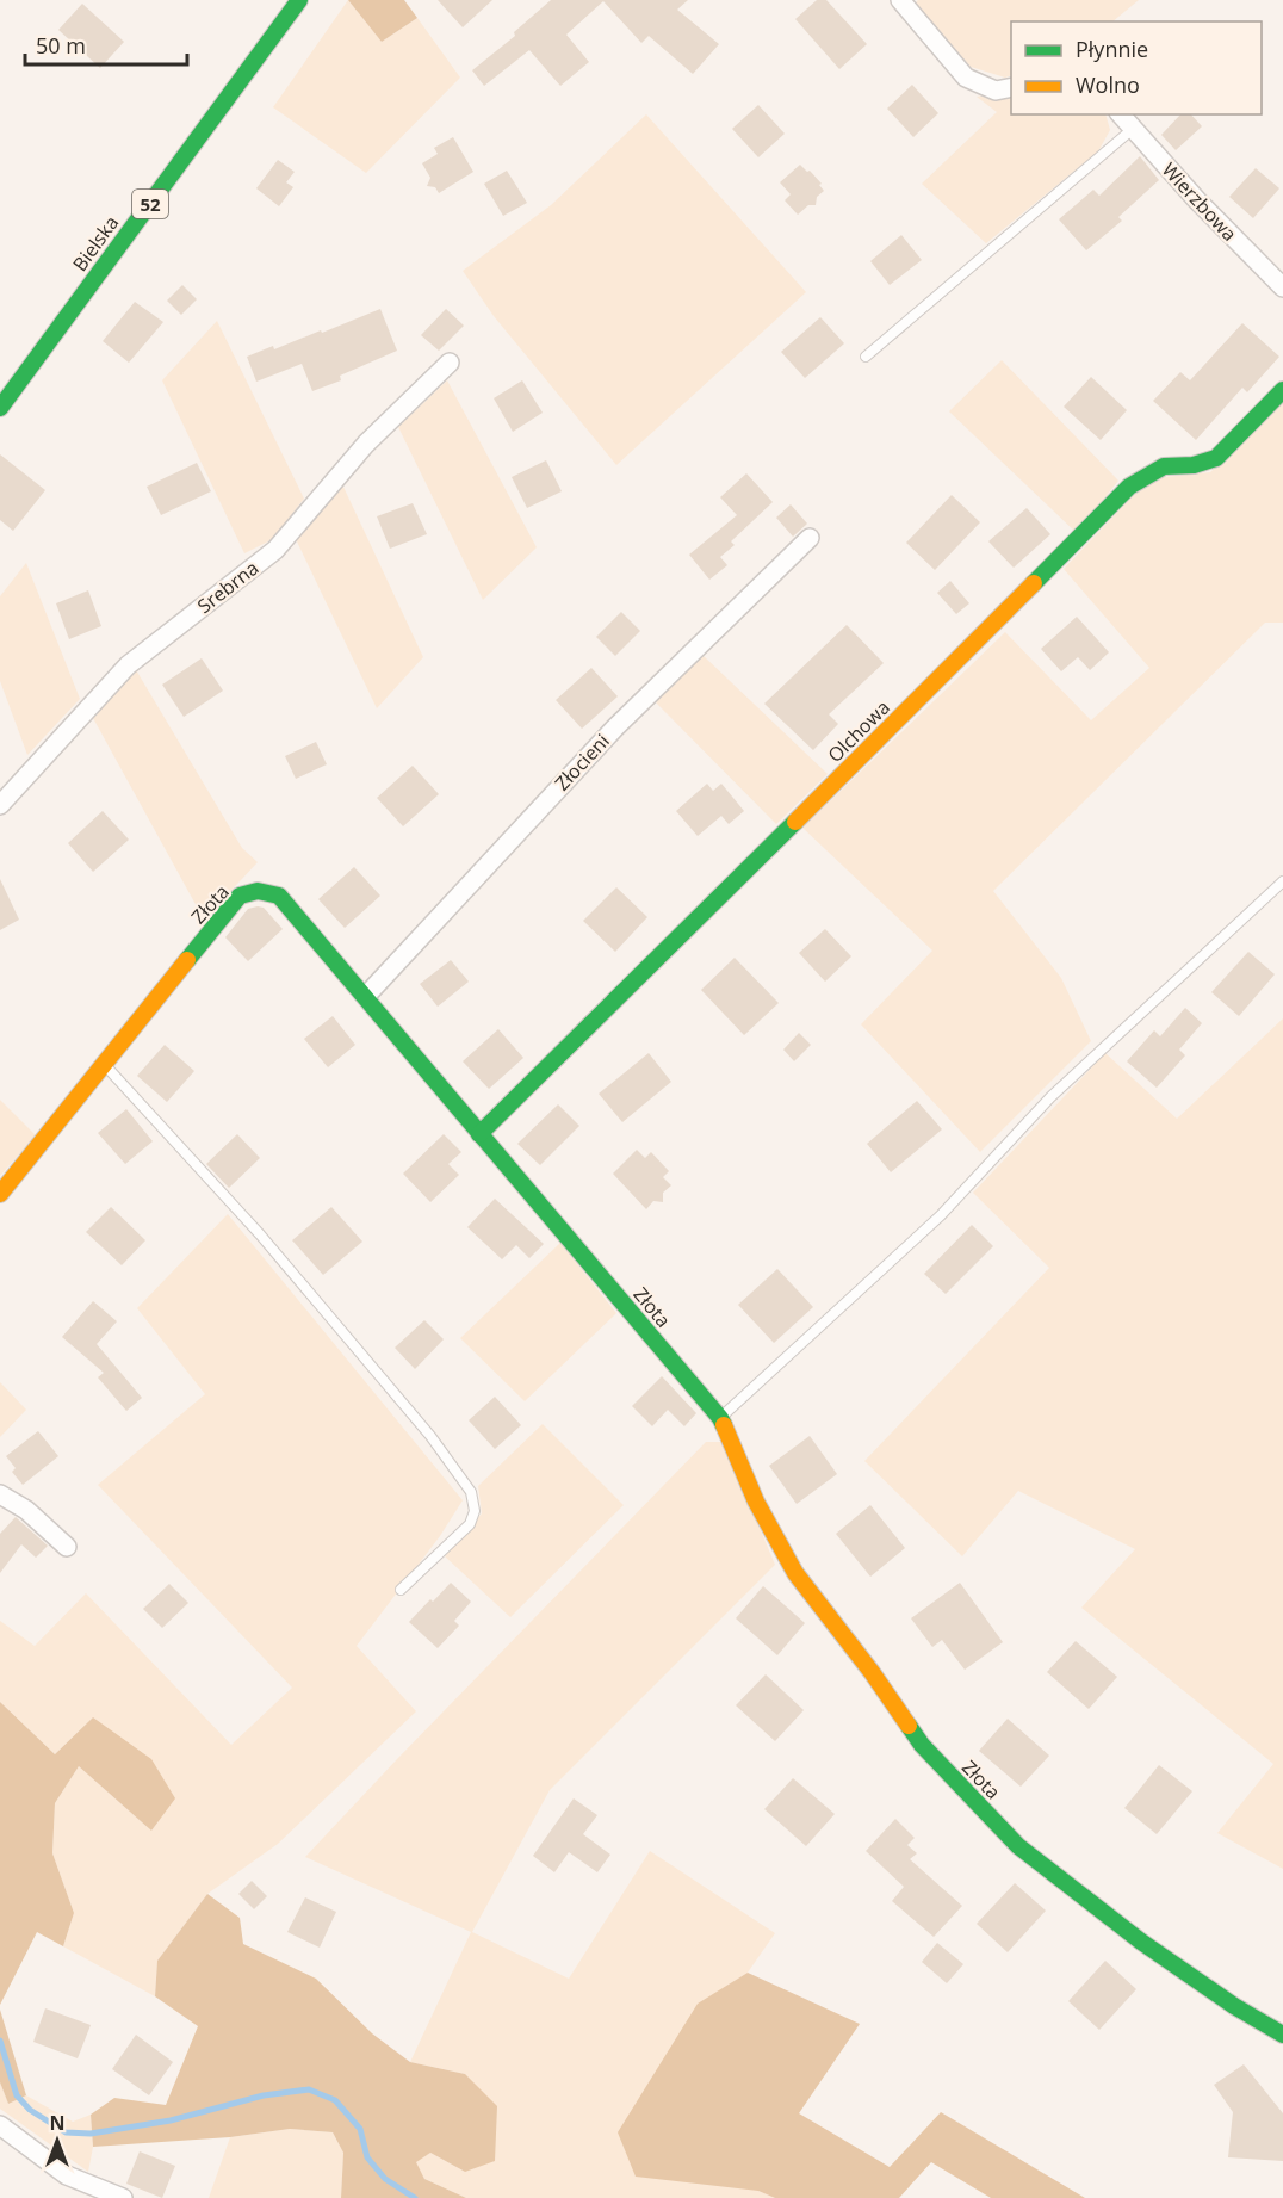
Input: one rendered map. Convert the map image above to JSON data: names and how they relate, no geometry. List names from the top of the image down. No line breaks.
{"streets":{"street":["Wierzbowa","52","Bielska","Srebrna","Olchowa","Złocieni","Złota"]},"crossings":[["Olchowa","Złota"],["Złocieni","Złota"]],"legend":["Płynnie","Wolno"],"scale_bar":"50 m","north":"top"}
